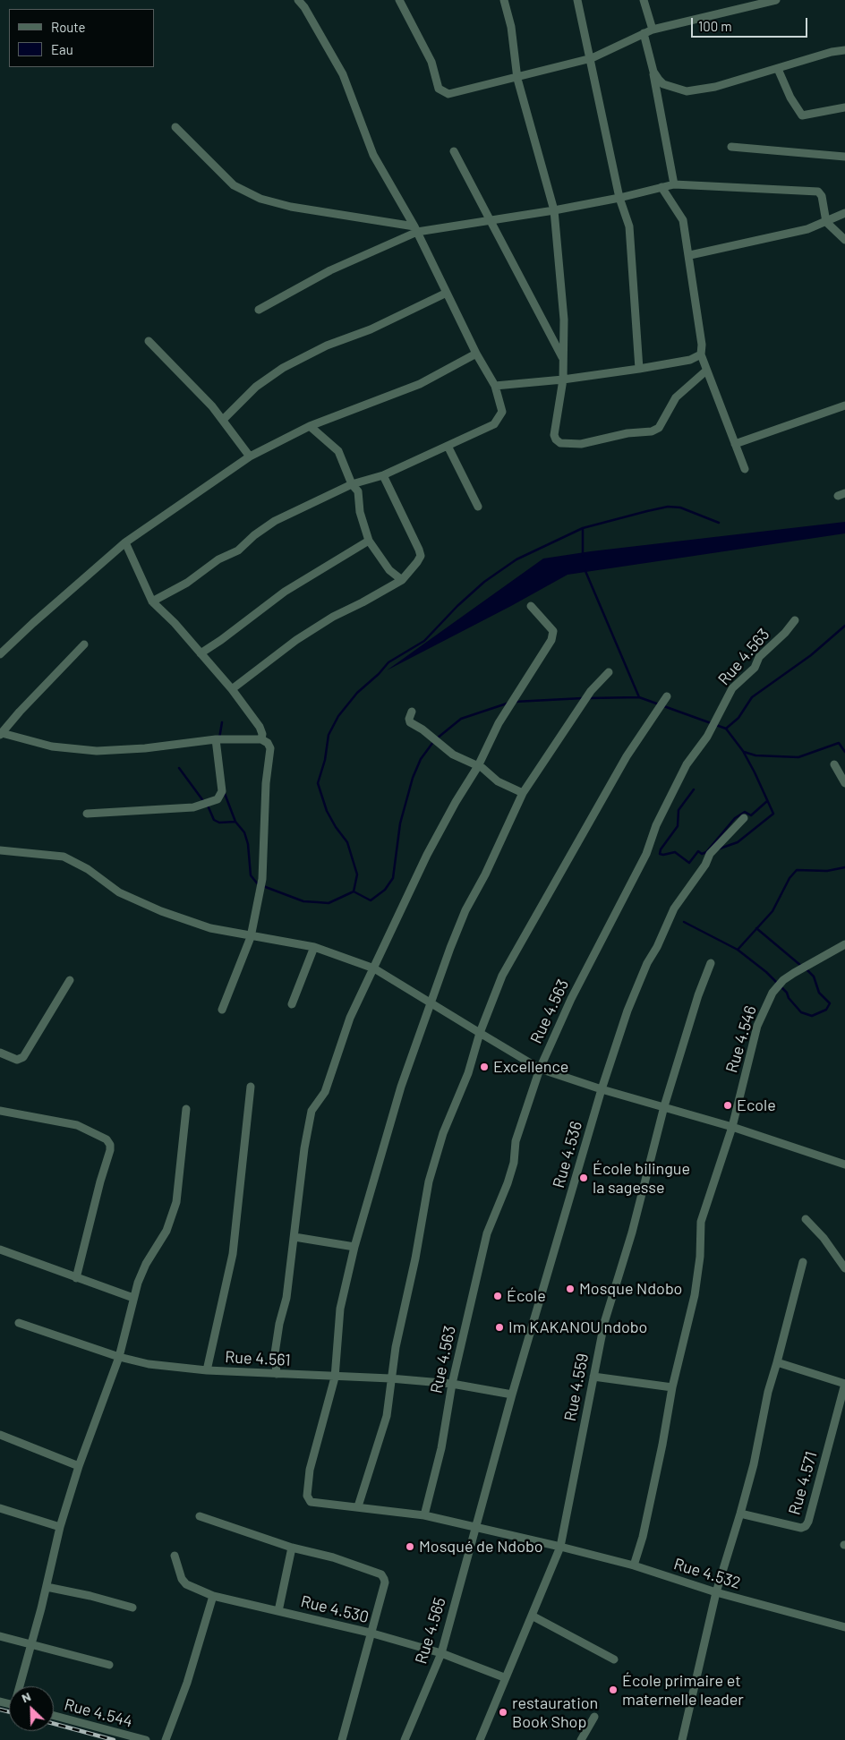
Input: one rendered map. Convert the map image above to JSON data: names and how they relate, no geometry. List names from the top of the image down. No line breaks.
{"streets":{"street":["Rue 4.563","Rue 4.546","Rue 4.536","Rue 4.561","Rue 4.559","Rue 4.571","Rue 4.532","Rue 4.530","Rue 4.565","Rue 4.544"]},"crossings":[["Rue 4.563","Rue 4.561"],["Rue 4.563","Rue 4.532"],["Rue 4.546","Rue 4.532"],["Rue 4.536","Rue 4.561"],["Rue 4.536","Rue 4.532"],["Rue 4.536","Rue 4.565"],["Rue 4.561","Rue 4.532"],["Rue 4.559","Rue 4.532"],["Rue 4.532","Rue 4.565"],["Rue 4.530","Rue 4.565"]],"places":["Excellence","Ecole","École bilingue la sagesse","Mosque Ndobo","École","Im KAKANOU ndobo","Mosqué de Ndobo","École primaire et maternelle leader","restauration Book Shop"],"legend":["Route","Eau"],"scale_bar":"100 m","north":"top left"}
